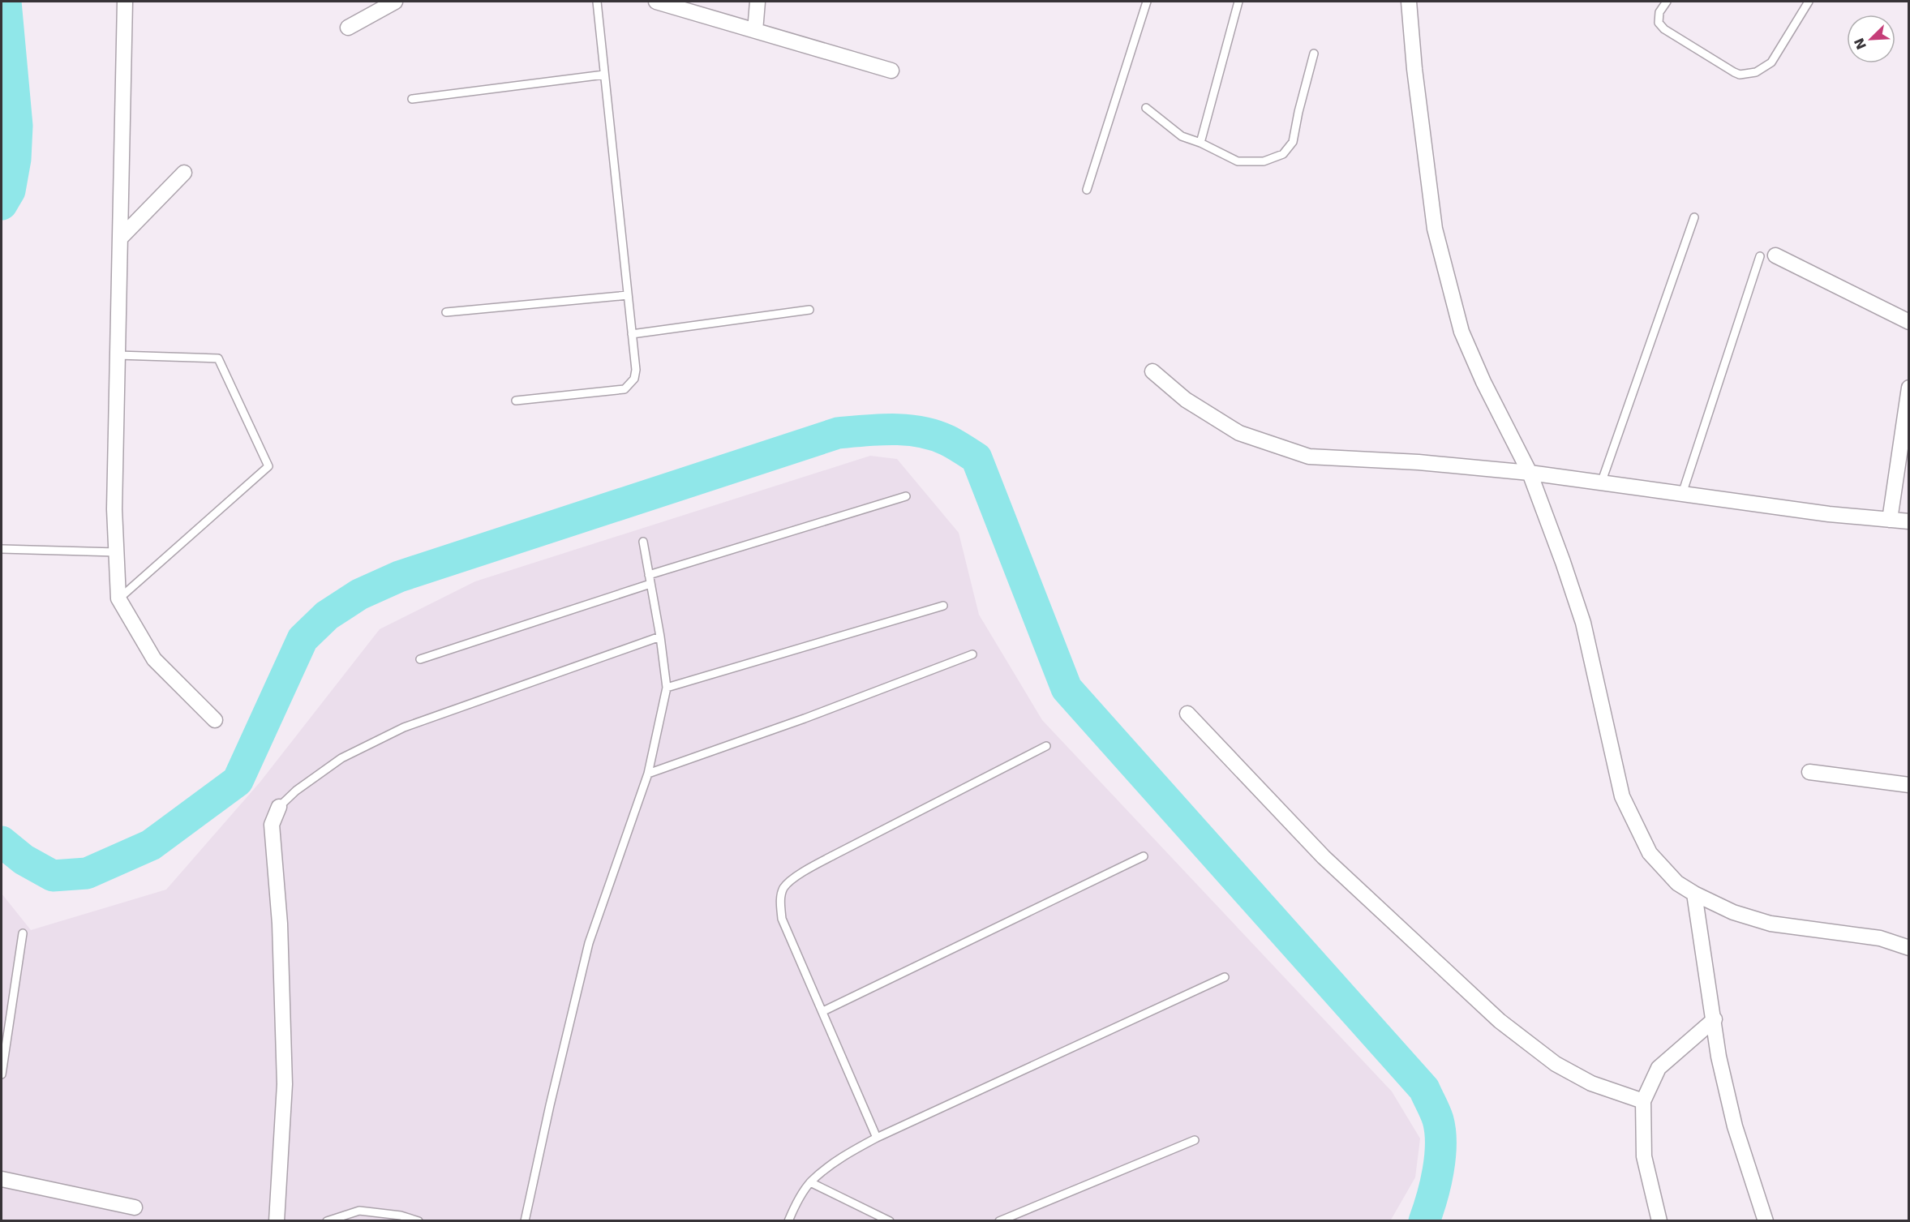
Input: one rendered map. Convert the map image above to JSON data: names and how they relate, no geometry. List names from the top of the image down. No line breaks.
{"north":"bottom left"}
